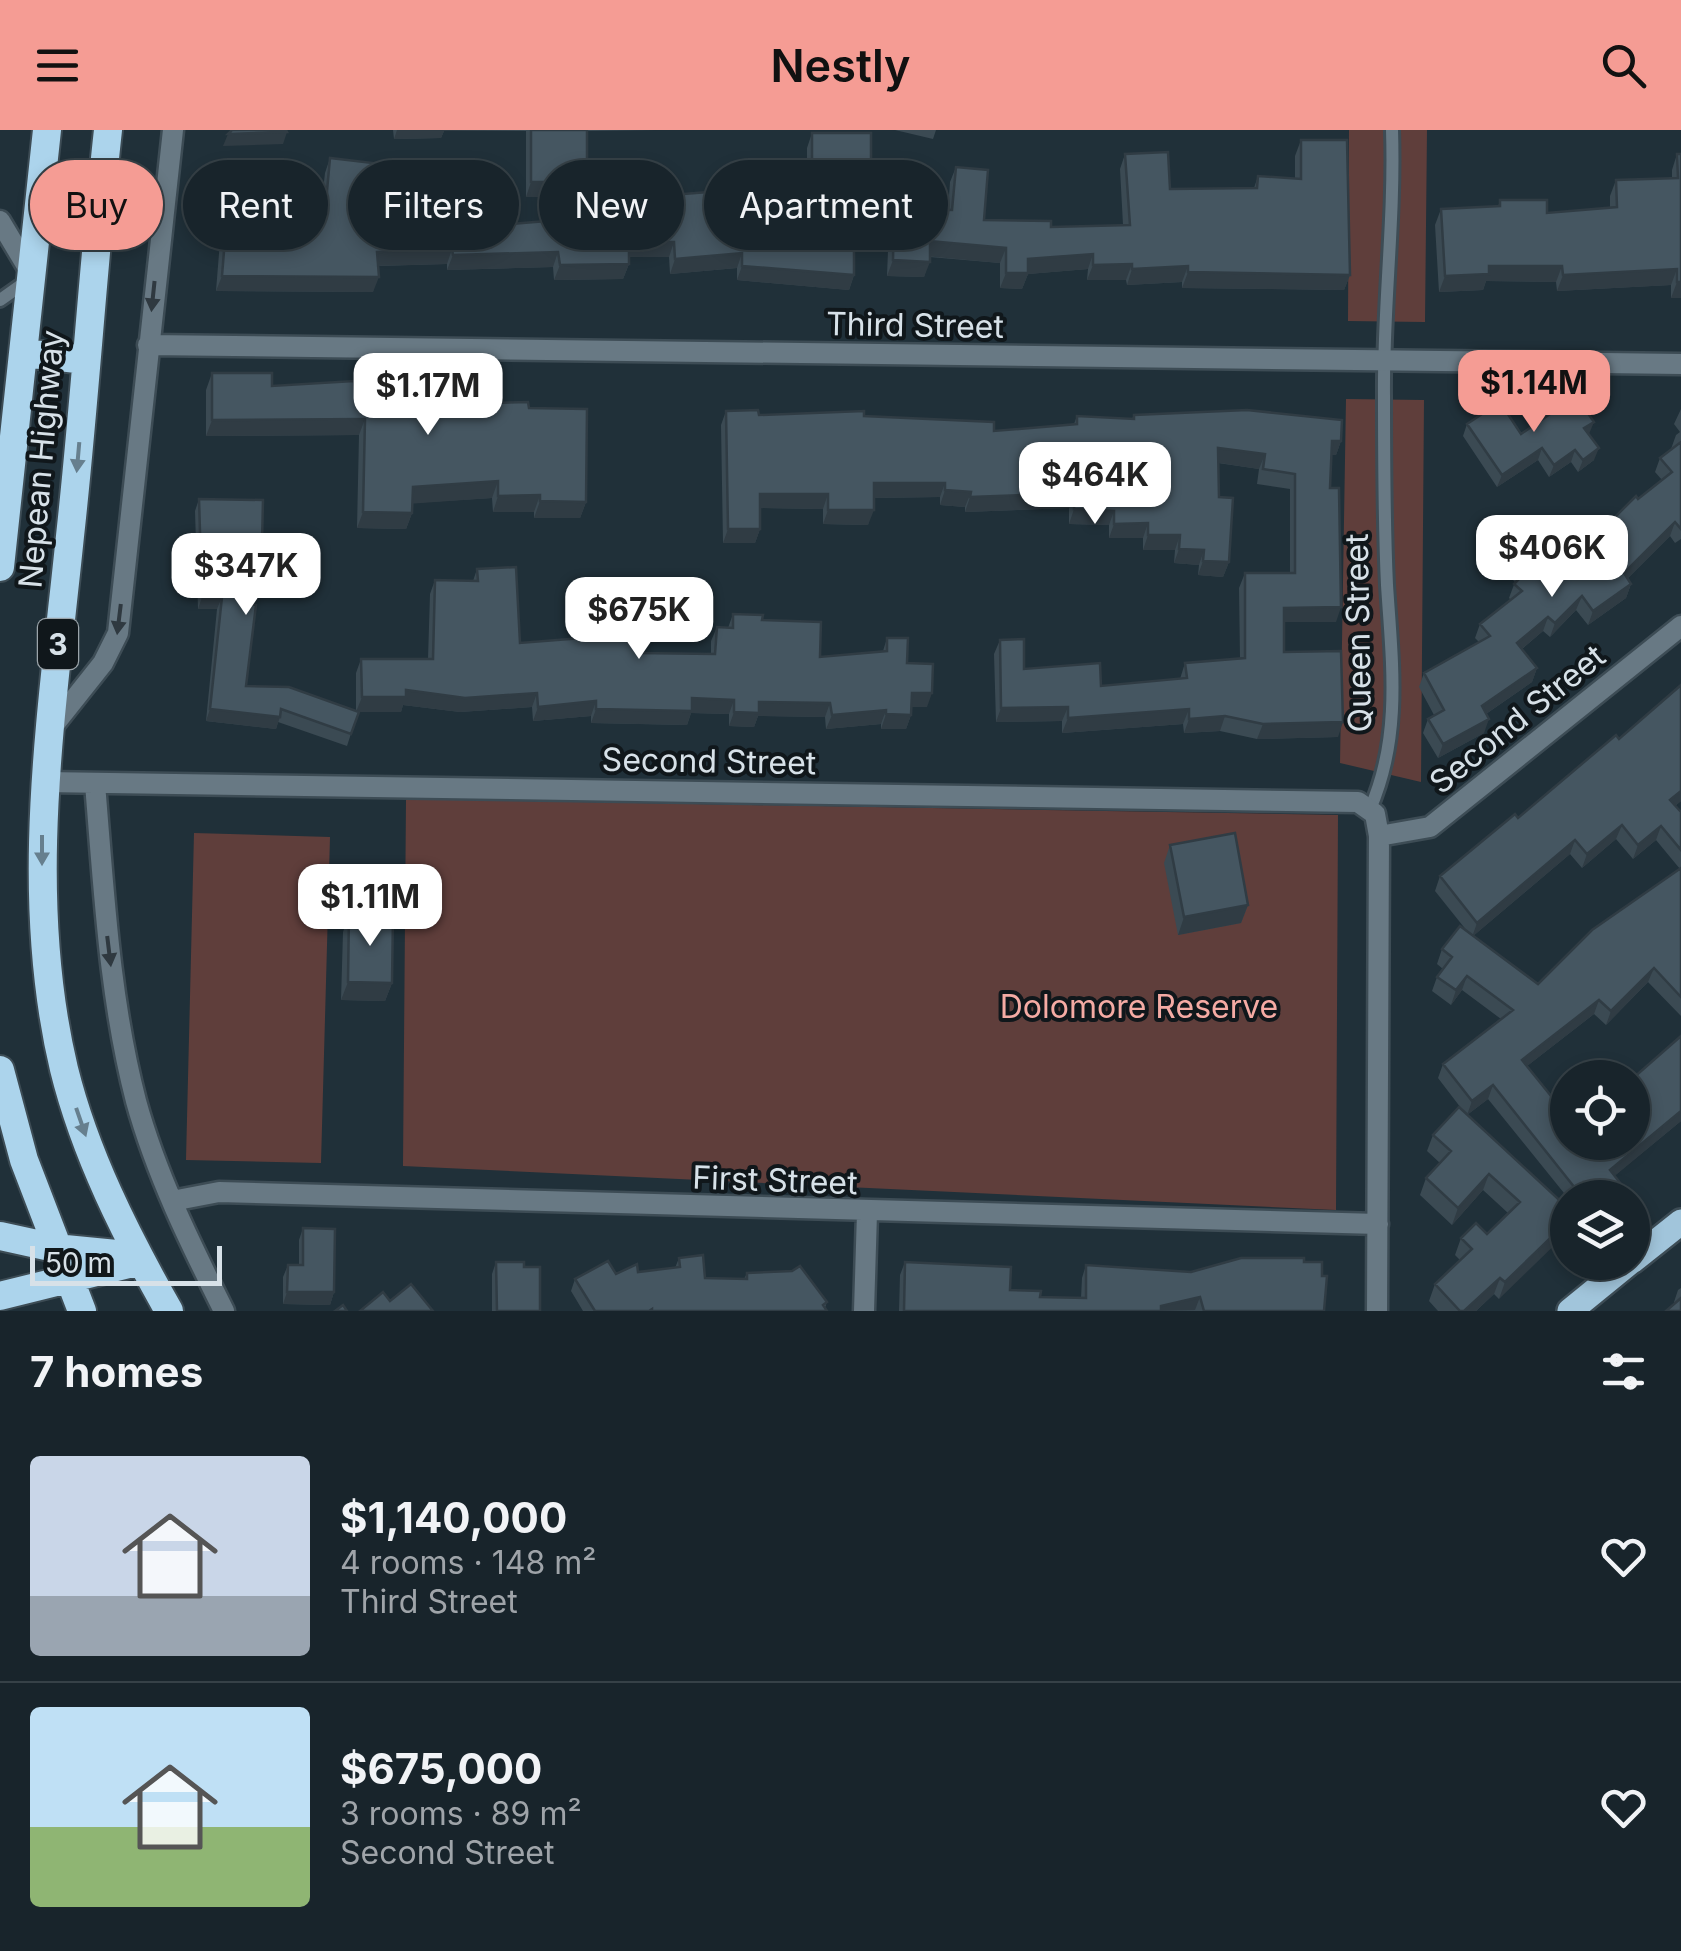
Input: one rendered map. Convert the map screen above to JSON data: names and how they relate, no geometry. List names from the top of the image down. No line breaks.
{"streets":{"highway":["Nepean Highway","3"],"street":["Third Street","Second Street","First Street"],"lane":["Queen Street"]},"crossings":[["Third Street","Queen Street"],["Nepean Highway","Second Street"],["Queen Street","Second Street"]],"parks":["Dolomore Reserve"],"scale_bar":"50 m","page":{"header":"Nestly","chip":["Buy","Rent","Filters","New","Apartment"],"price":["$1.14M","$1.17M","$464K","$406K","$347K","$675K","$1.11M"],"scale":"50 m","heading":"7 homes","list":[{"name":"$1,140,000","note":"4 rooms · 148 m² · Third Street"},{"name":"$675,000","note":"3 rooms · 89 m² · Second Street"}]}}
